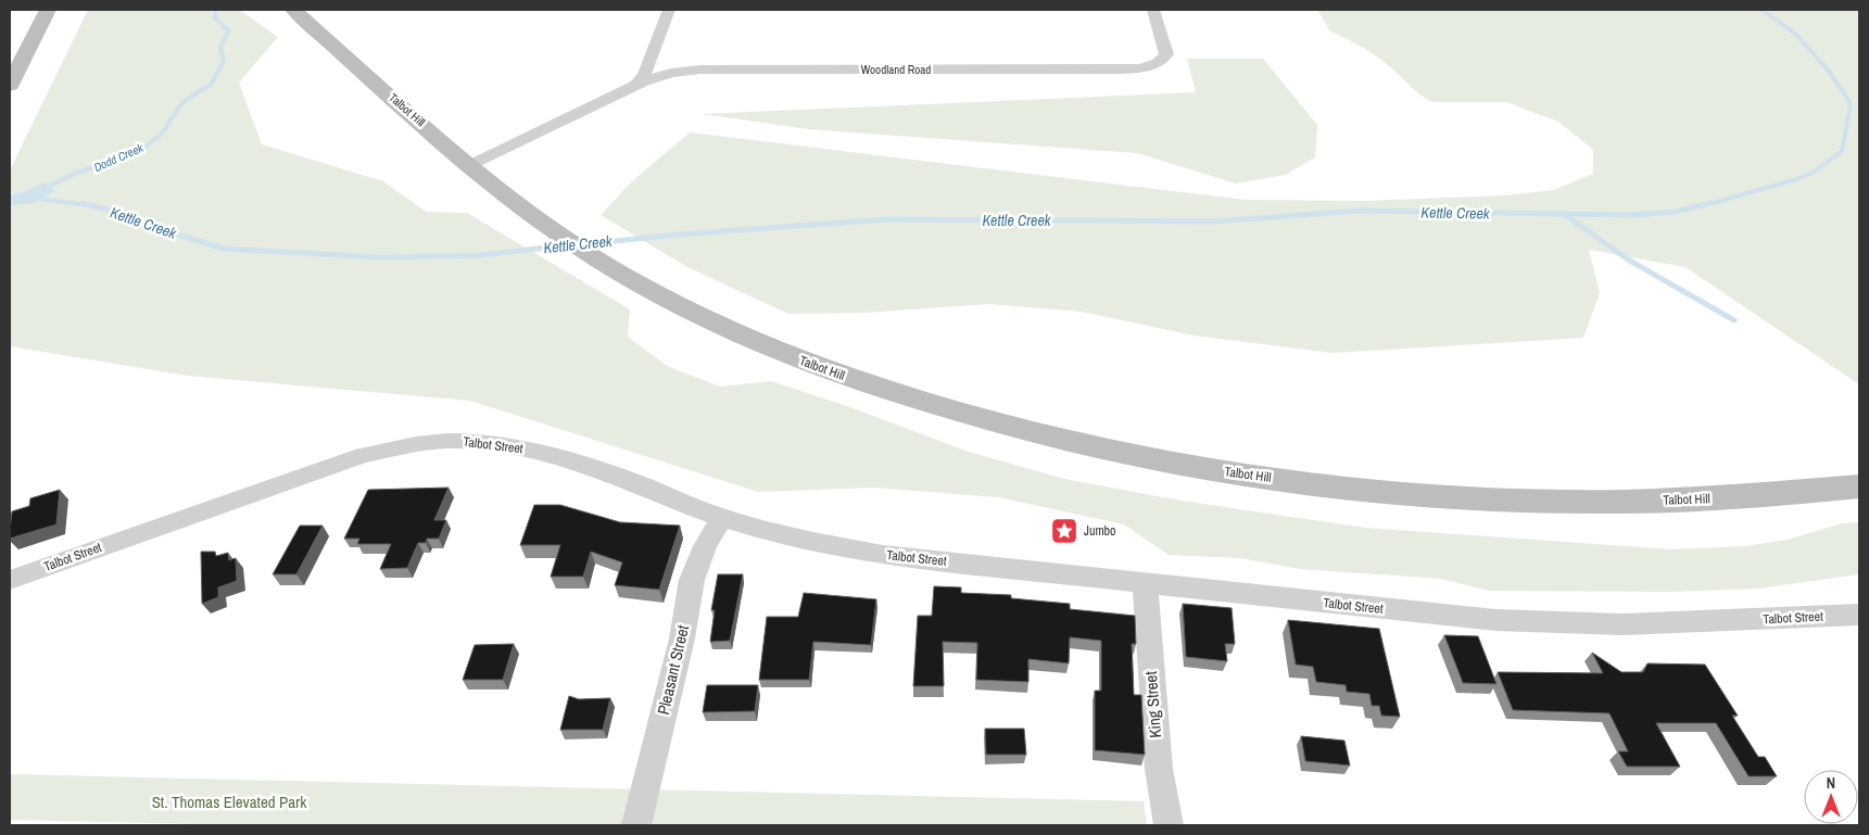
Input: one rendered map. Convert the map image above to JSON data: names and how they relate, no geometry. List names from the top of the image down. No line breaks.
{"streets":{"main road":["Talbot Hill"],"street":["Woodland Road","Talbot Street","Pleasant Street","King Street"]},"crossings":[["Woodland Road","Talbot Hill"],["Talbot Street","Pleasant Street"],["Talbot Street","King Street"]],"water":["Dodd Creek","Kettle Creek"],"parks":["St. Thomas Elevated Park"],"places":{"place":["Jumbo"]},"north":"top"}
